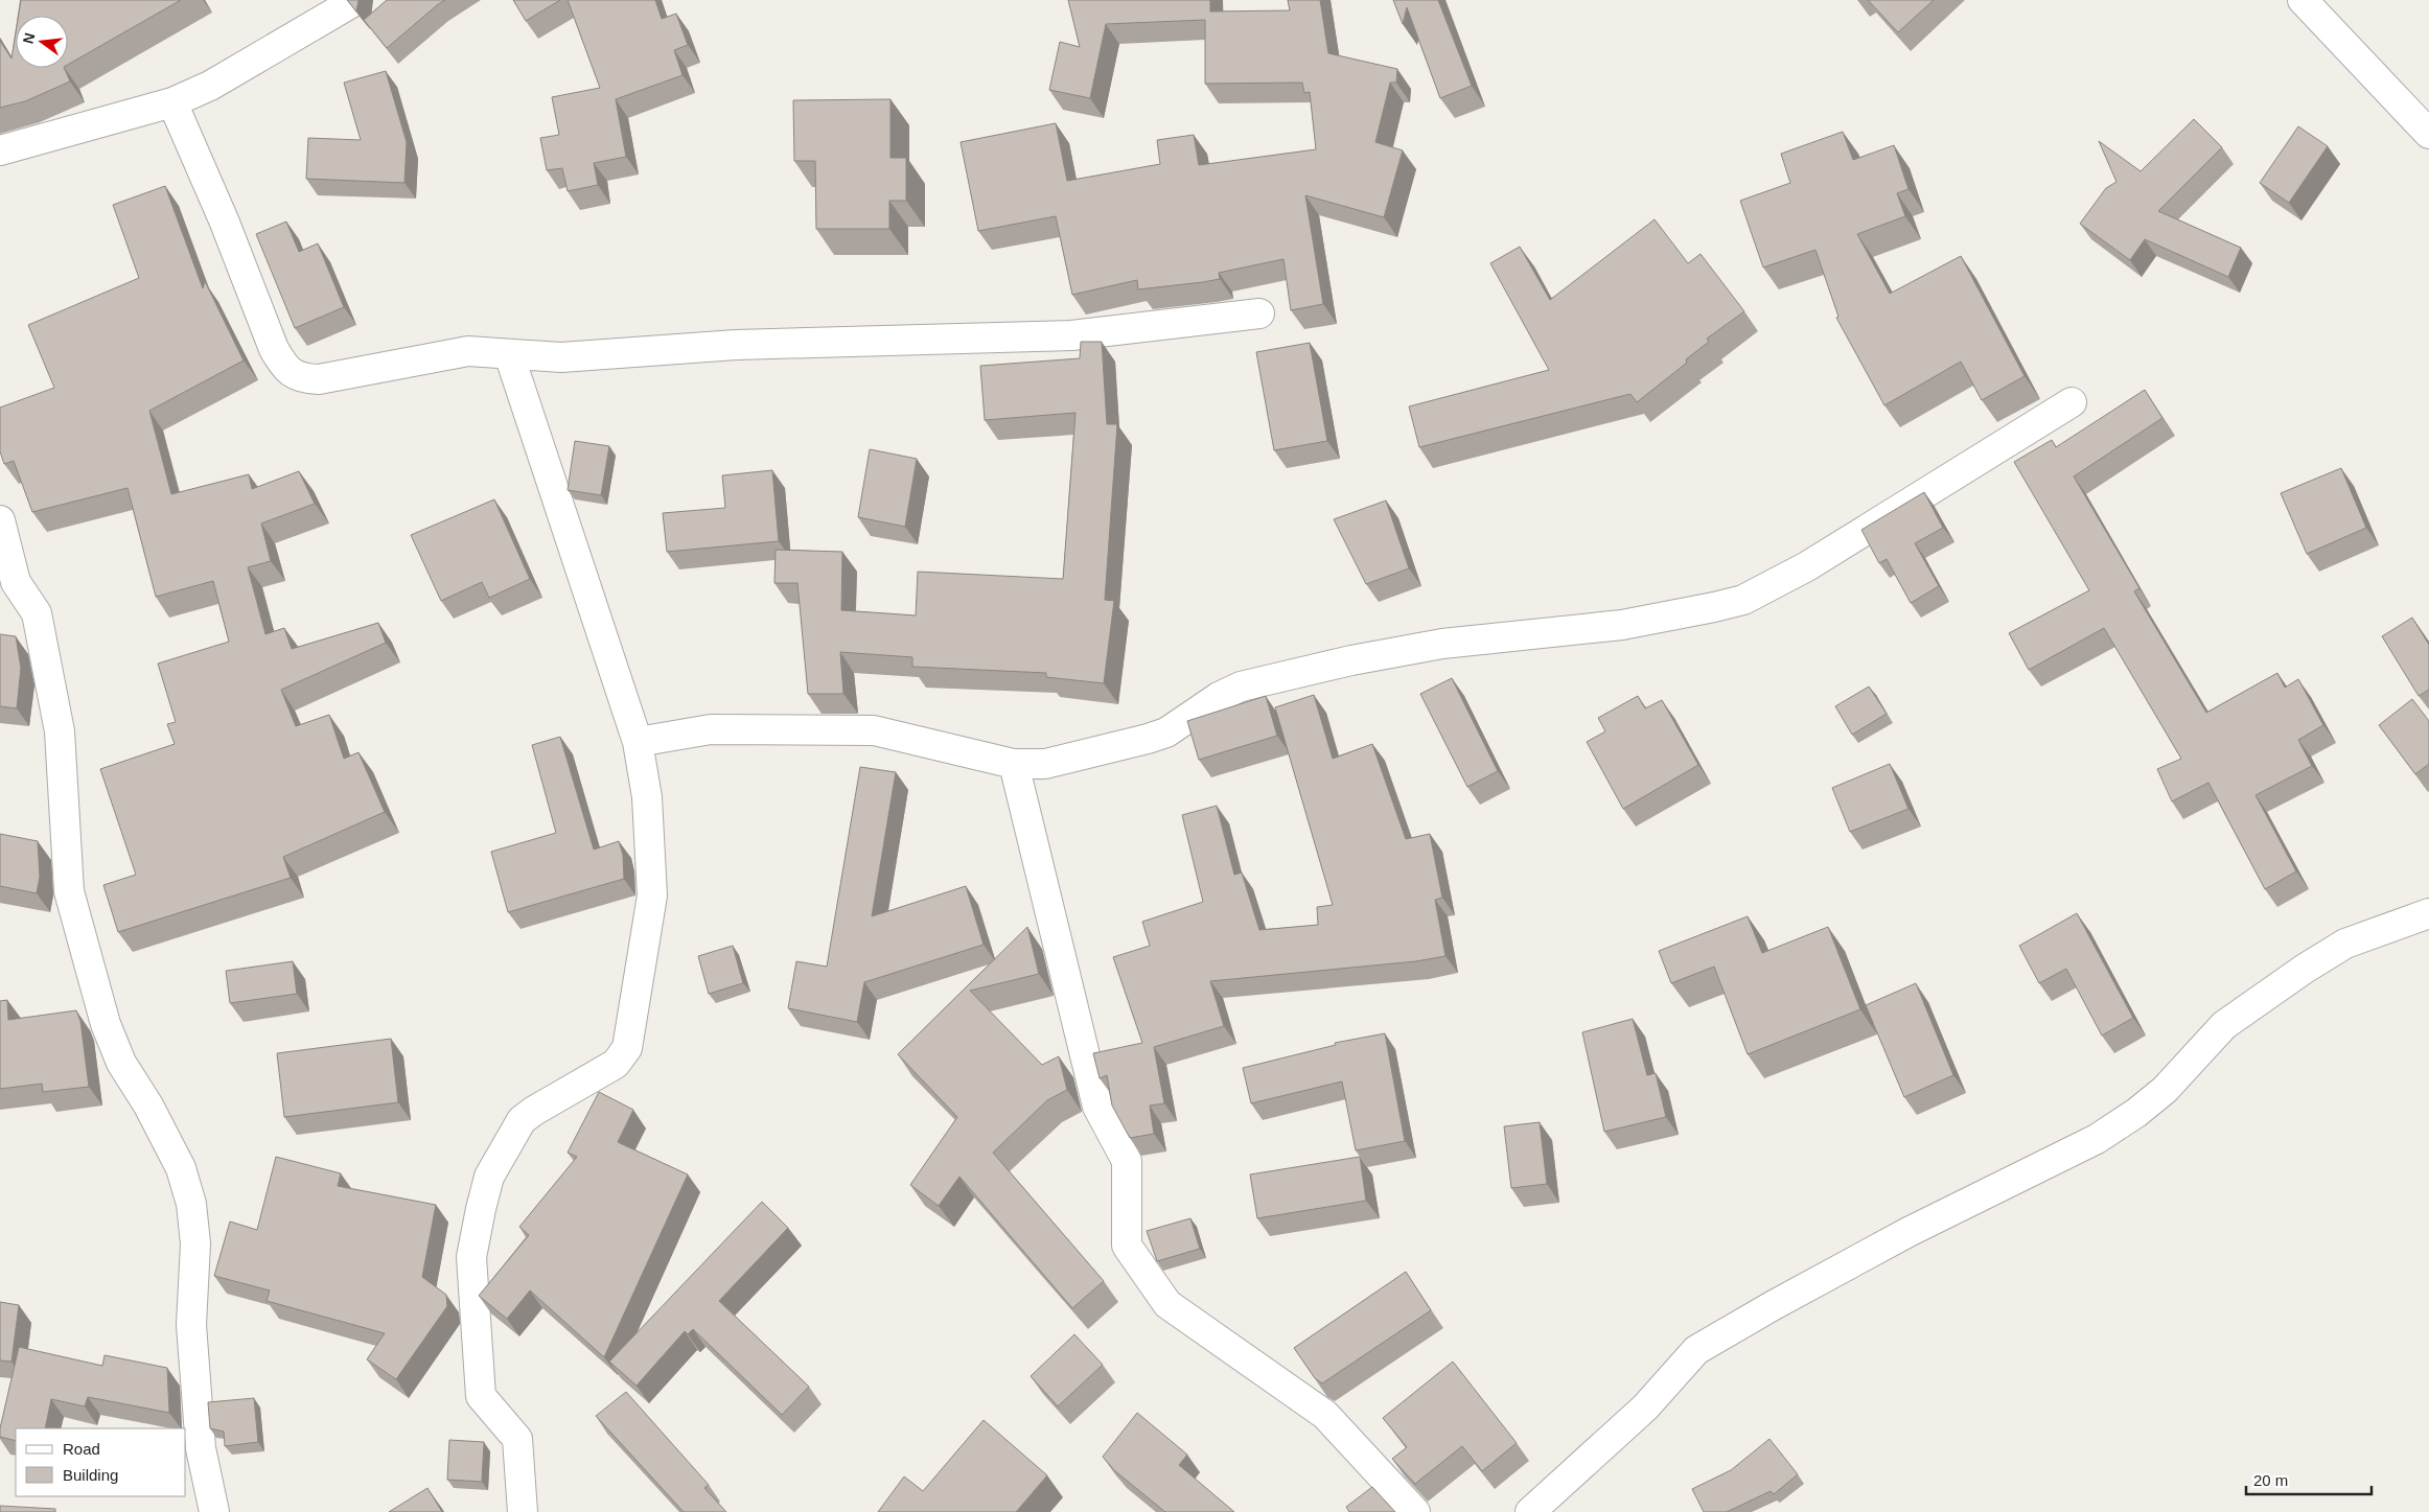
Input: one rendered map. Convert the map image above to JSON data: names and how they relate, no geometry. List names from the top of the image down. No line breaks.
{"legend":["Road","Building"],"scale_bar":"20 m","north":"left"}
